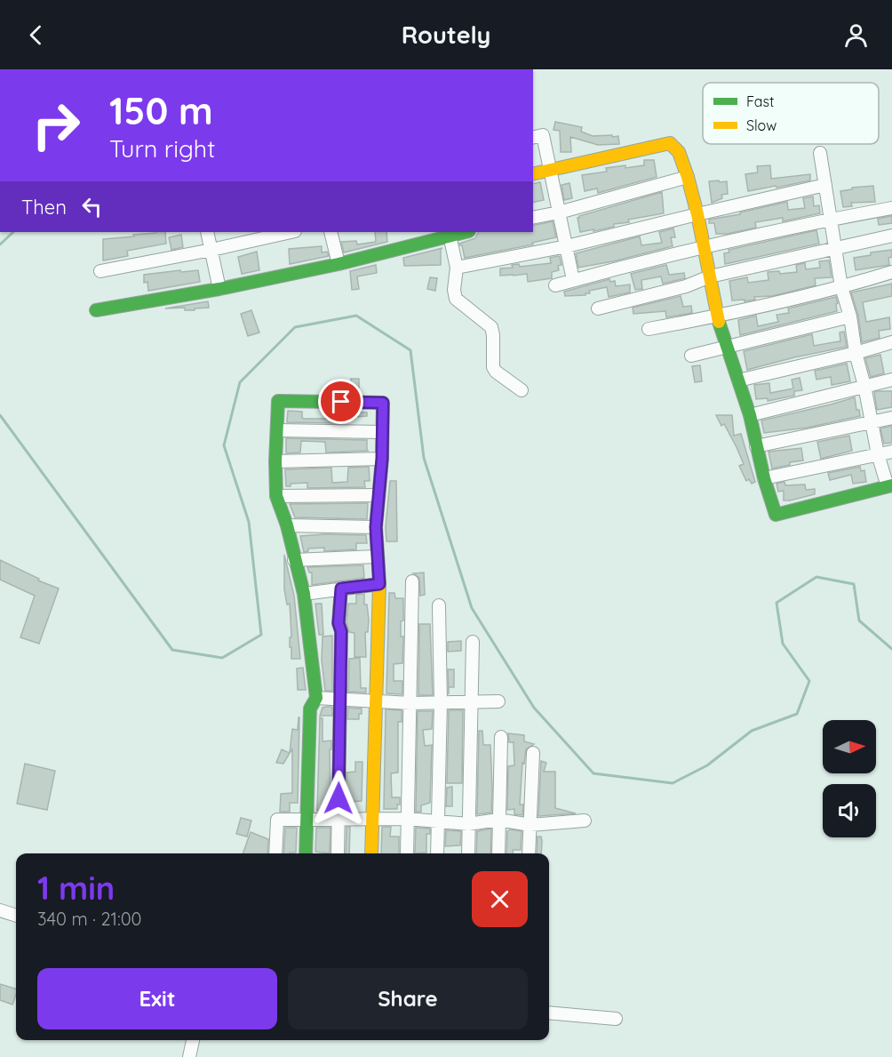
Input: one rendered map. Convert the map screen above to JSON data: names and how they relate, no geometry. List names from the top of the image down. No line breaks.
{"legend":["Fast","Slow"],"north":"right","page":{"header":"Routely","turn":["150 m","Turn right"],"then":"Then","heading":["1 min","340 m · 21:00"],"buttons":["Exit","Share"]}}
